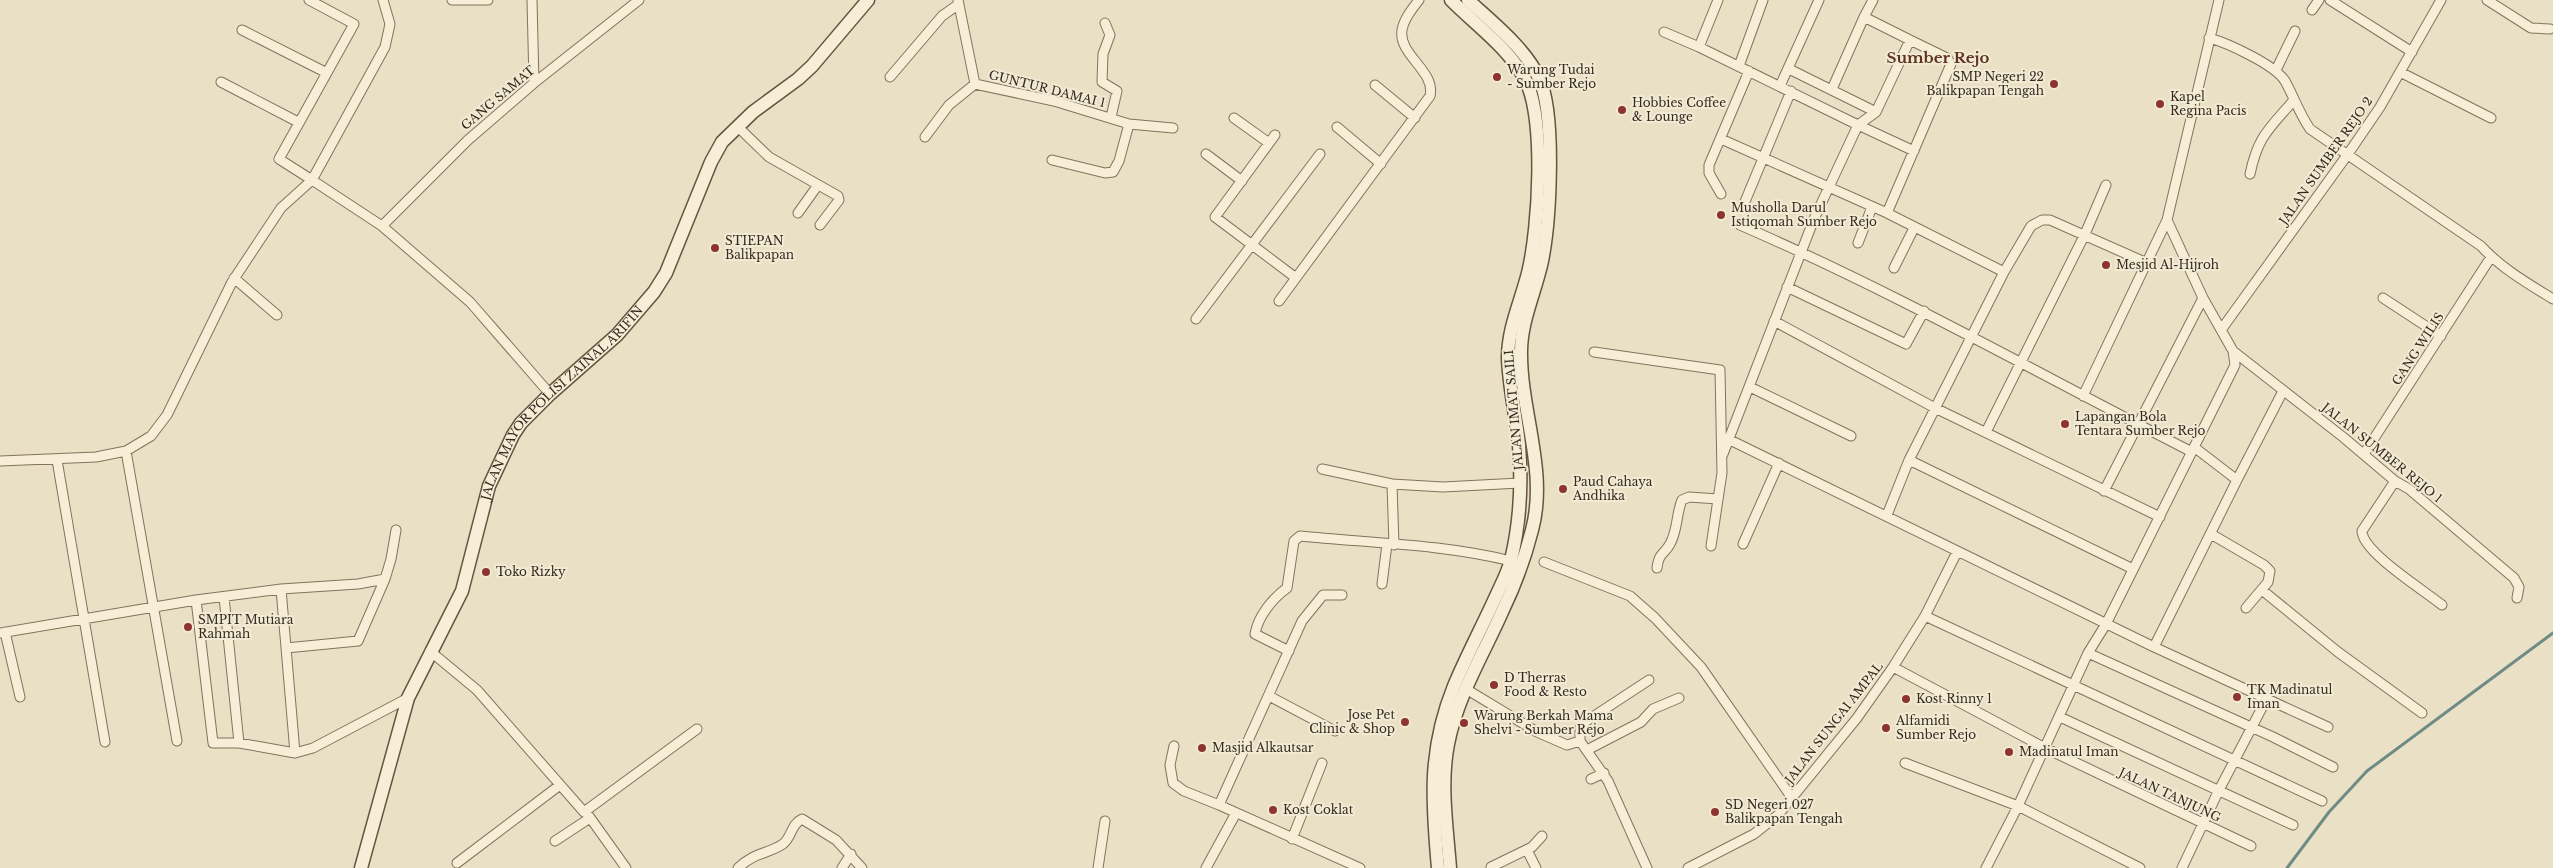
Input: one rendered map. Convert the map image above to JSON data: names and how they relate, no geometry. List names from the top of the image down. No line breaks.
{"streets":{"main road":["JALAN MAYOR POLISI ZAINAL ARIFIN","JALAN IMAT SAILI"],"street":["GUNTUR DAMAI 1","GANG SAMAT","JALAN SUMBER REJO 2","GANG WILIS","JALAN SUMBER REJO 1","JALAN SUNGAI AMPAL","JALAN TANJUNG"]},"crossings":[["JALAN SUMBER REJO 2","JALAN SUMBER REJO 1"],["GANG WILIS","JALAN SUMBER REJO 1"],["JALAN SUNGAI AMPAL","JALAN TANJUNG"]],"districts":["Sumber Rejo"],"places":["Warung Tudai - Sumber Rejo","SMP Negeri 22 Balikpapan Tengah","Kapel Regina Pacis","Hobbies Coffee & Lounge","Musholla Darul Istiqomah Sumber Rejo","STIEPAN Balikpapan","Mesjid Al-Hijroh","Lapangan Bola Tentara Sumber Rejo","Paud Cahaya Andhika","Toko Rizky","SMPIT Mutiara Rahmah","D Therras Food & Resto","TK Madinatul Iman","Kost Rinny 1","Jose Pet Clinic & Shop","Warung Berkah Mama Shelvi - Sumber Rejo","Alfamidi Sumber Rejo","Masjid Alkautsar","Madinatul Iman","Kost Coklat","SD Negeri 027 Balikpapan Tengah"]}
